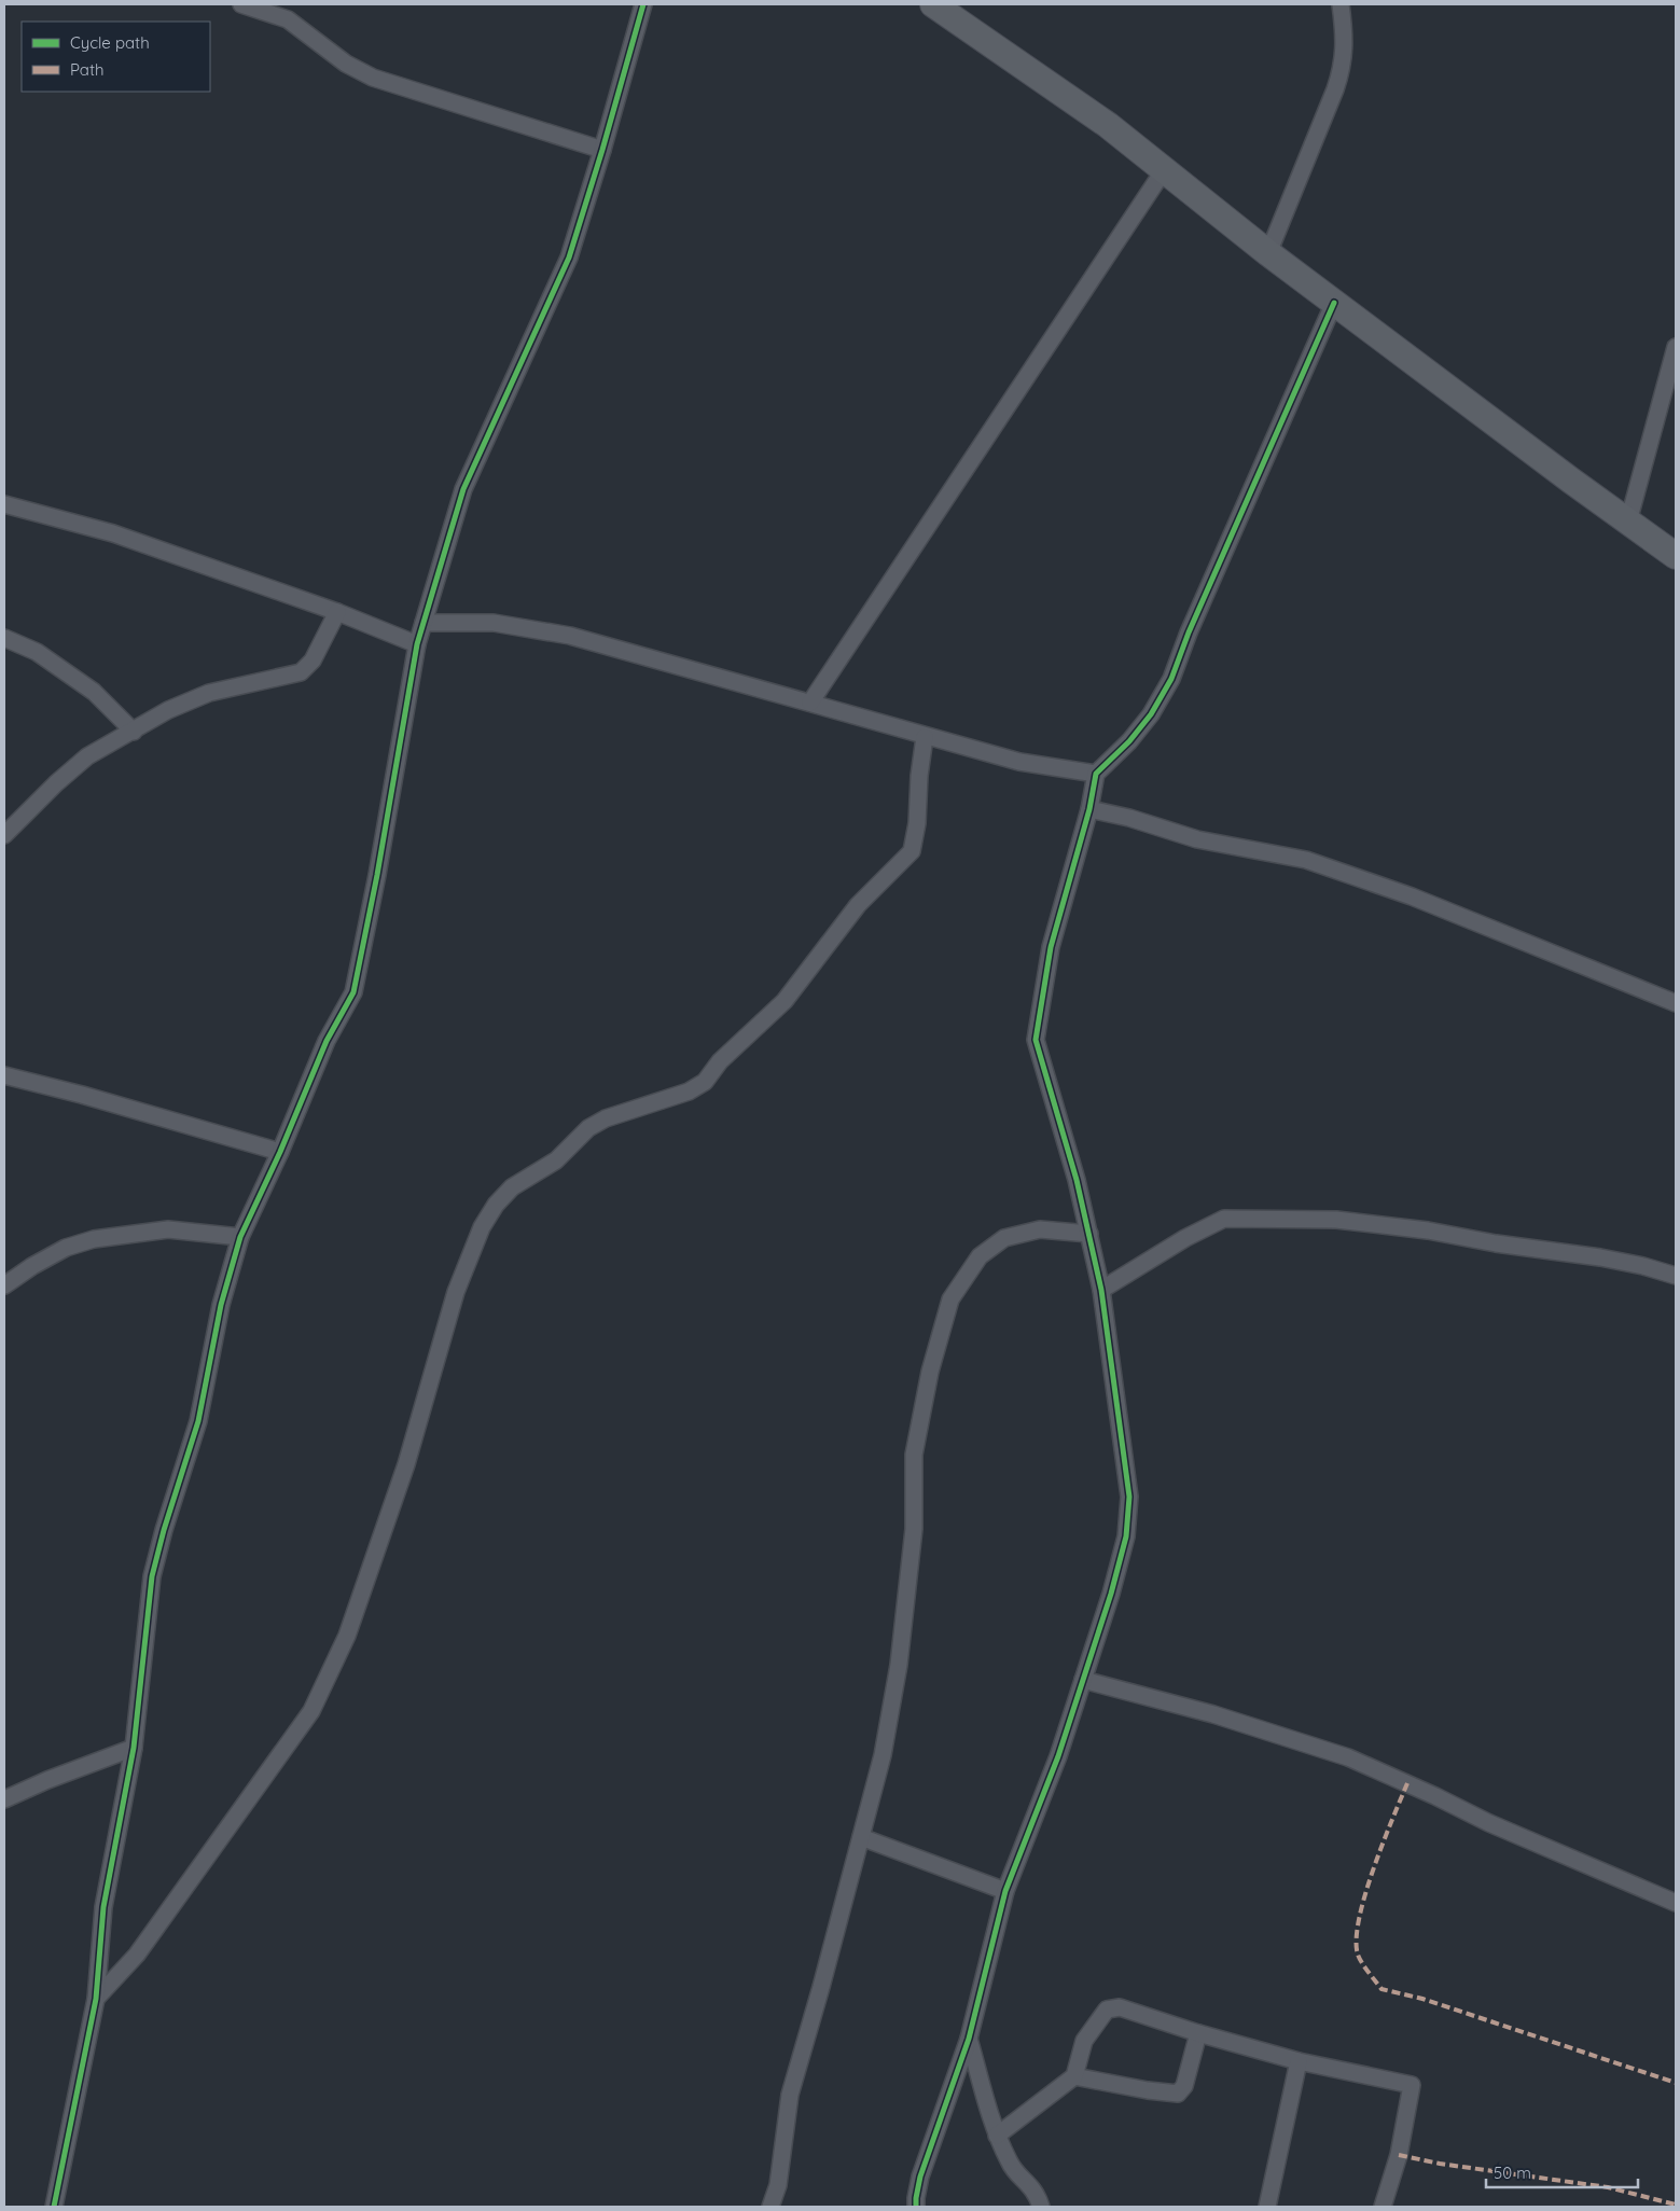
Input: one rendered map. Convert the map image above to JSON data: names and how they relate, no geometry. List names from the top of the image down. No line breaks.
{"legend":["Cycle path","Path"],"scale_bar":"50 m"}
